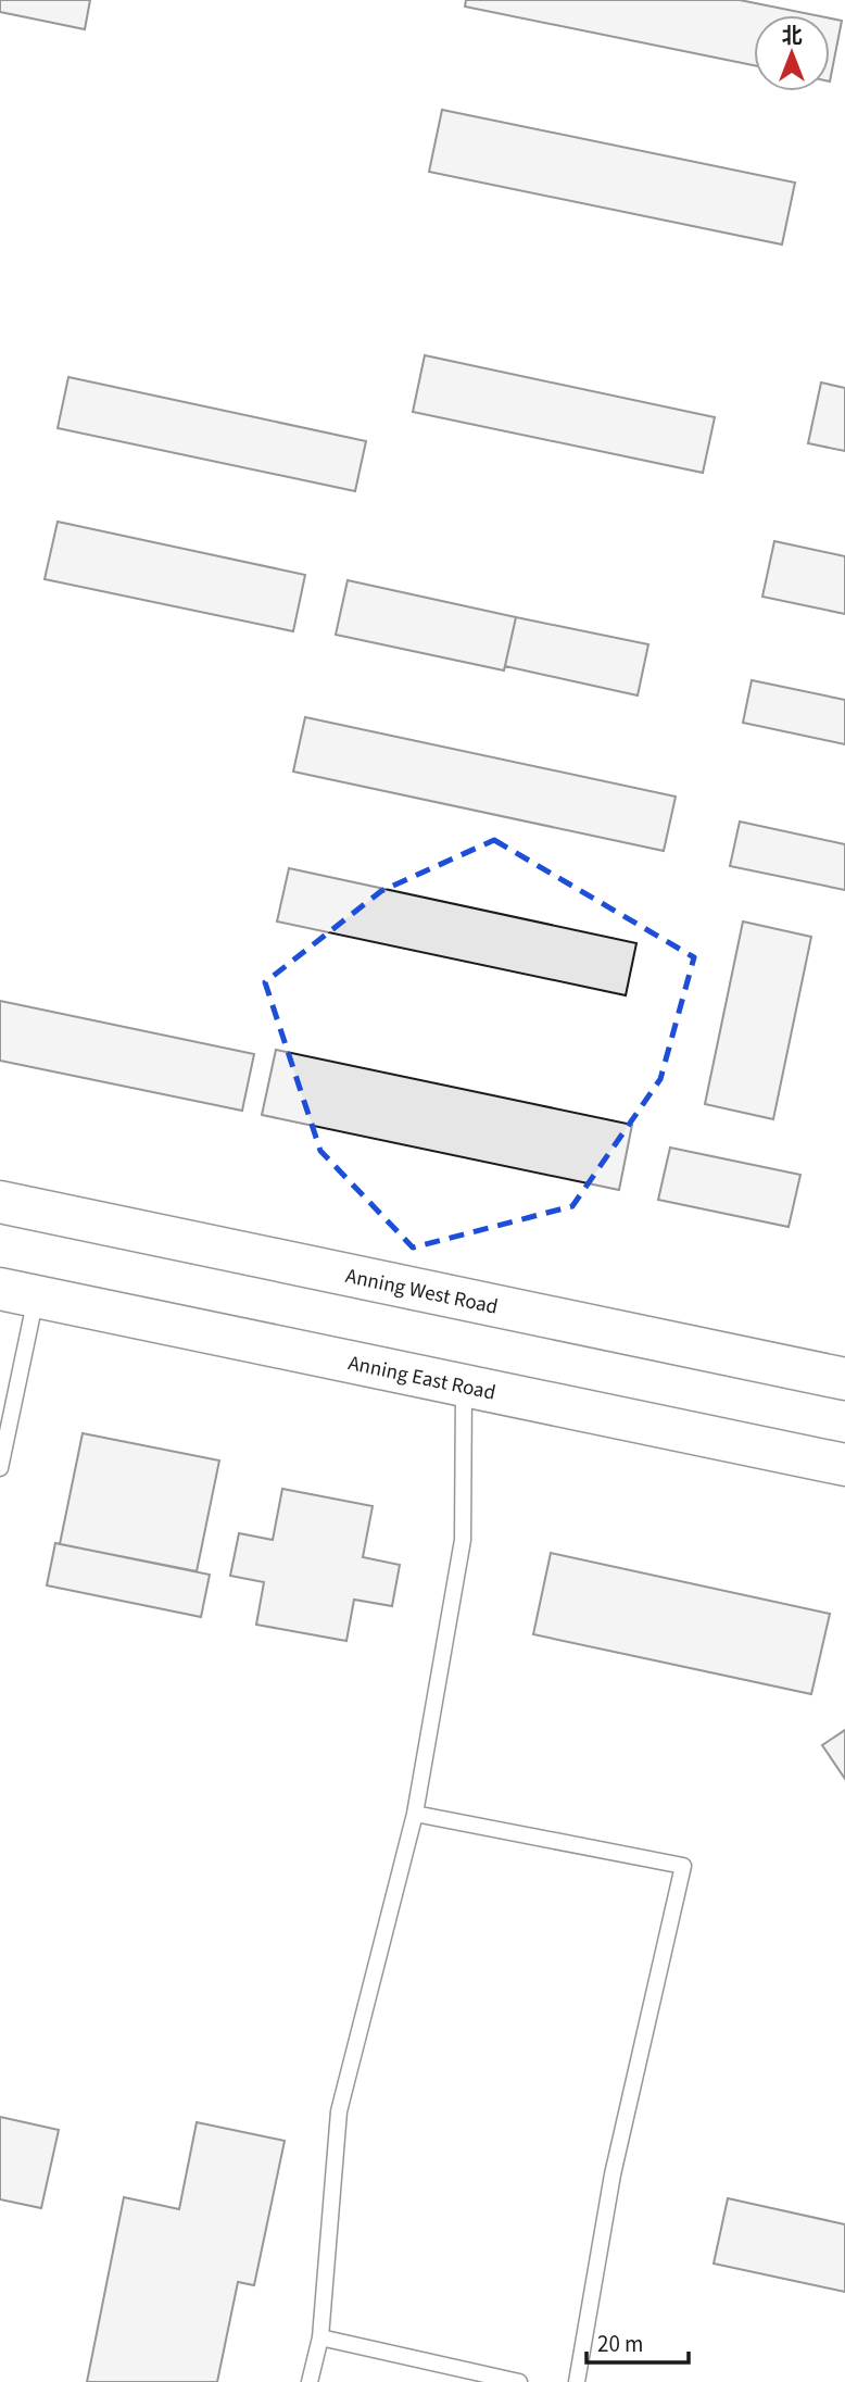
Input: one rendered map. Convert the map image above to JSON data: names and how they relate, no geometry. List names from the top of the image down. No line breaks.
{"streets":{"main road":["Anning West Road","Anning East Road"]},"scale_bar":"20 m","north":"top"}
